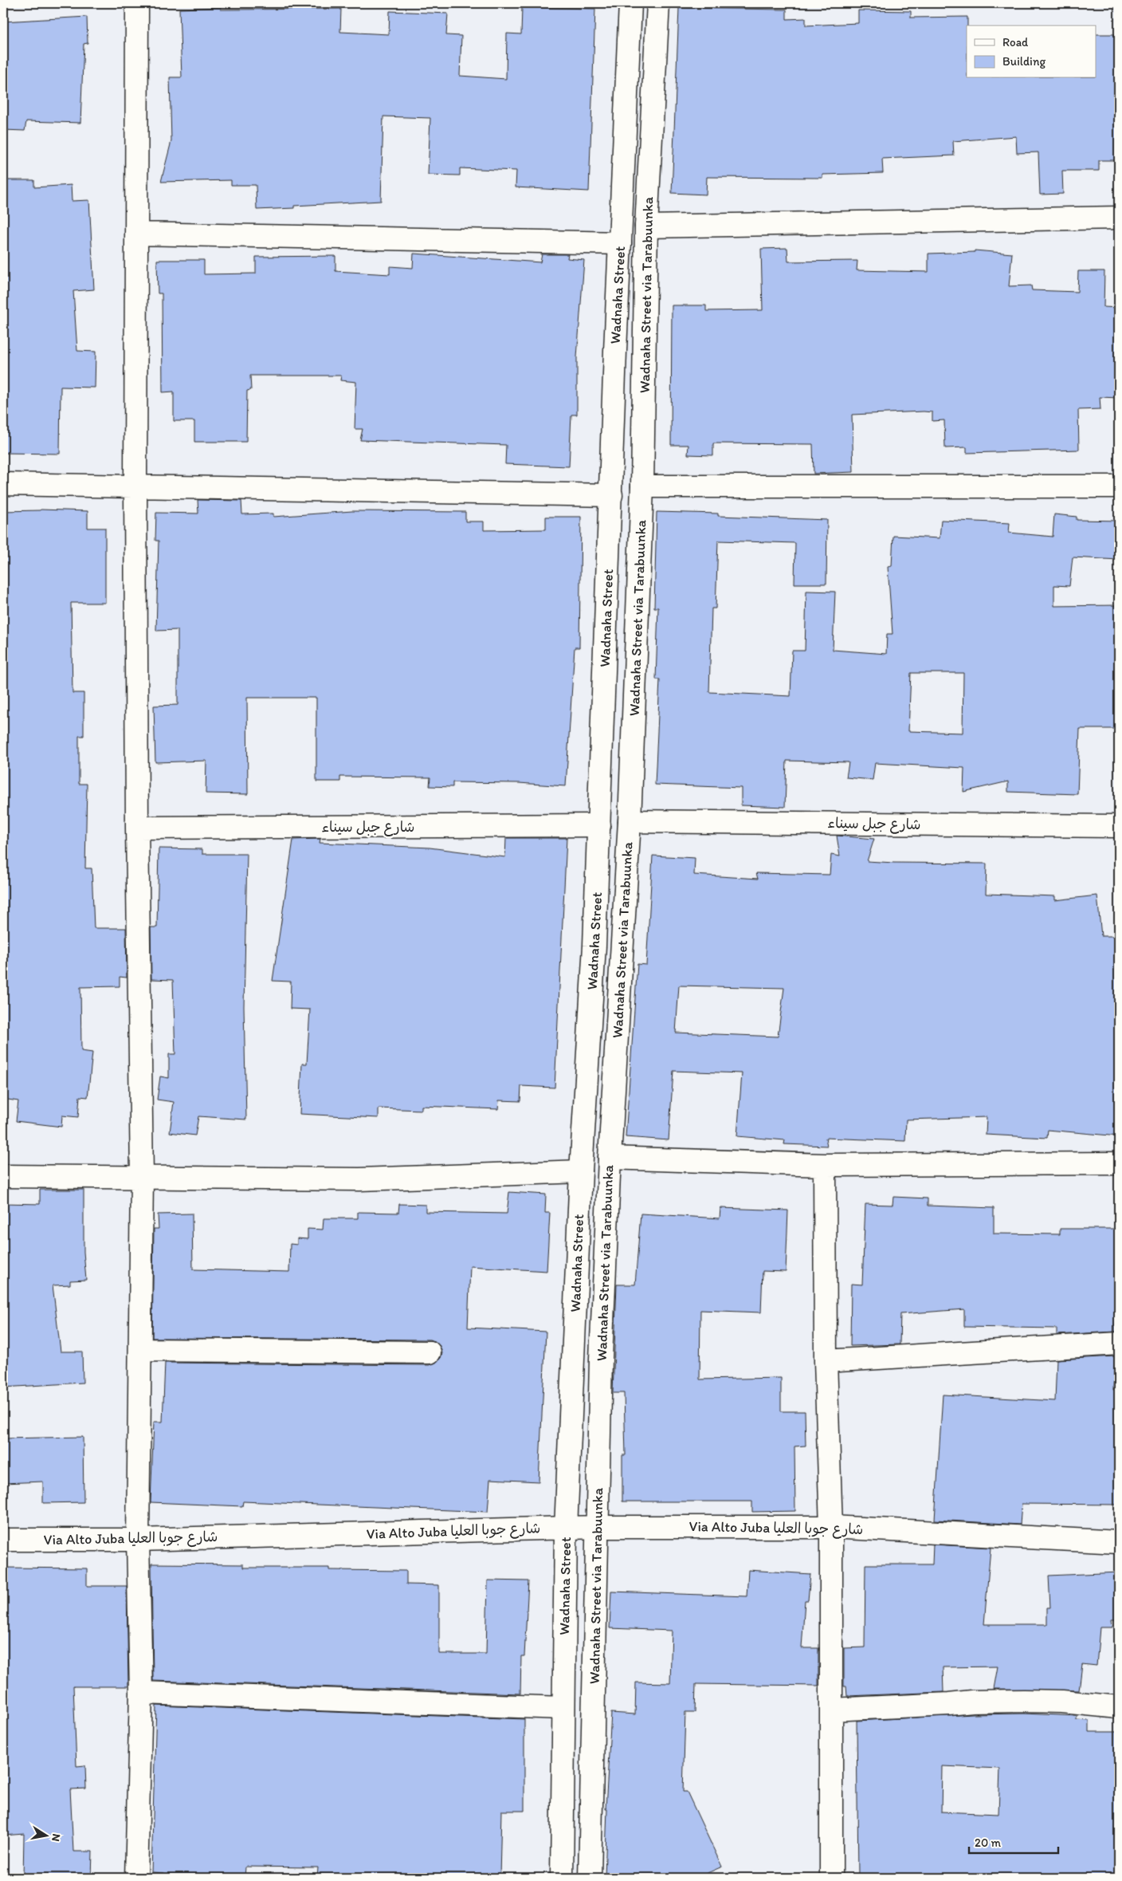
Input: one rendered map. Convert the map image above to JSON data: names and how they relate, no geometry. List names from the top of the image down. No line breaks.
{"streets":{"street":["Wadnaha Street","Wadnaha Street via Tarabuunka","شارع جبل سيناء","Via Alto Juba شارع جوبا العليا"]},"crossings":[["Wadnaha Street","شارع جبل سيناء"],["Wadnaha Street","Via Alto Juba شارع جوبا العليا"],["Wadnaha Street via Tarabuunka","شارع جبل سيناء"],["Wadnaha Street via Tarabuunka","Via Alto Juba شارع جوبا العليا"]],"legend":["Road","Building"],"scale_bar":"20 m","north":"right"}
